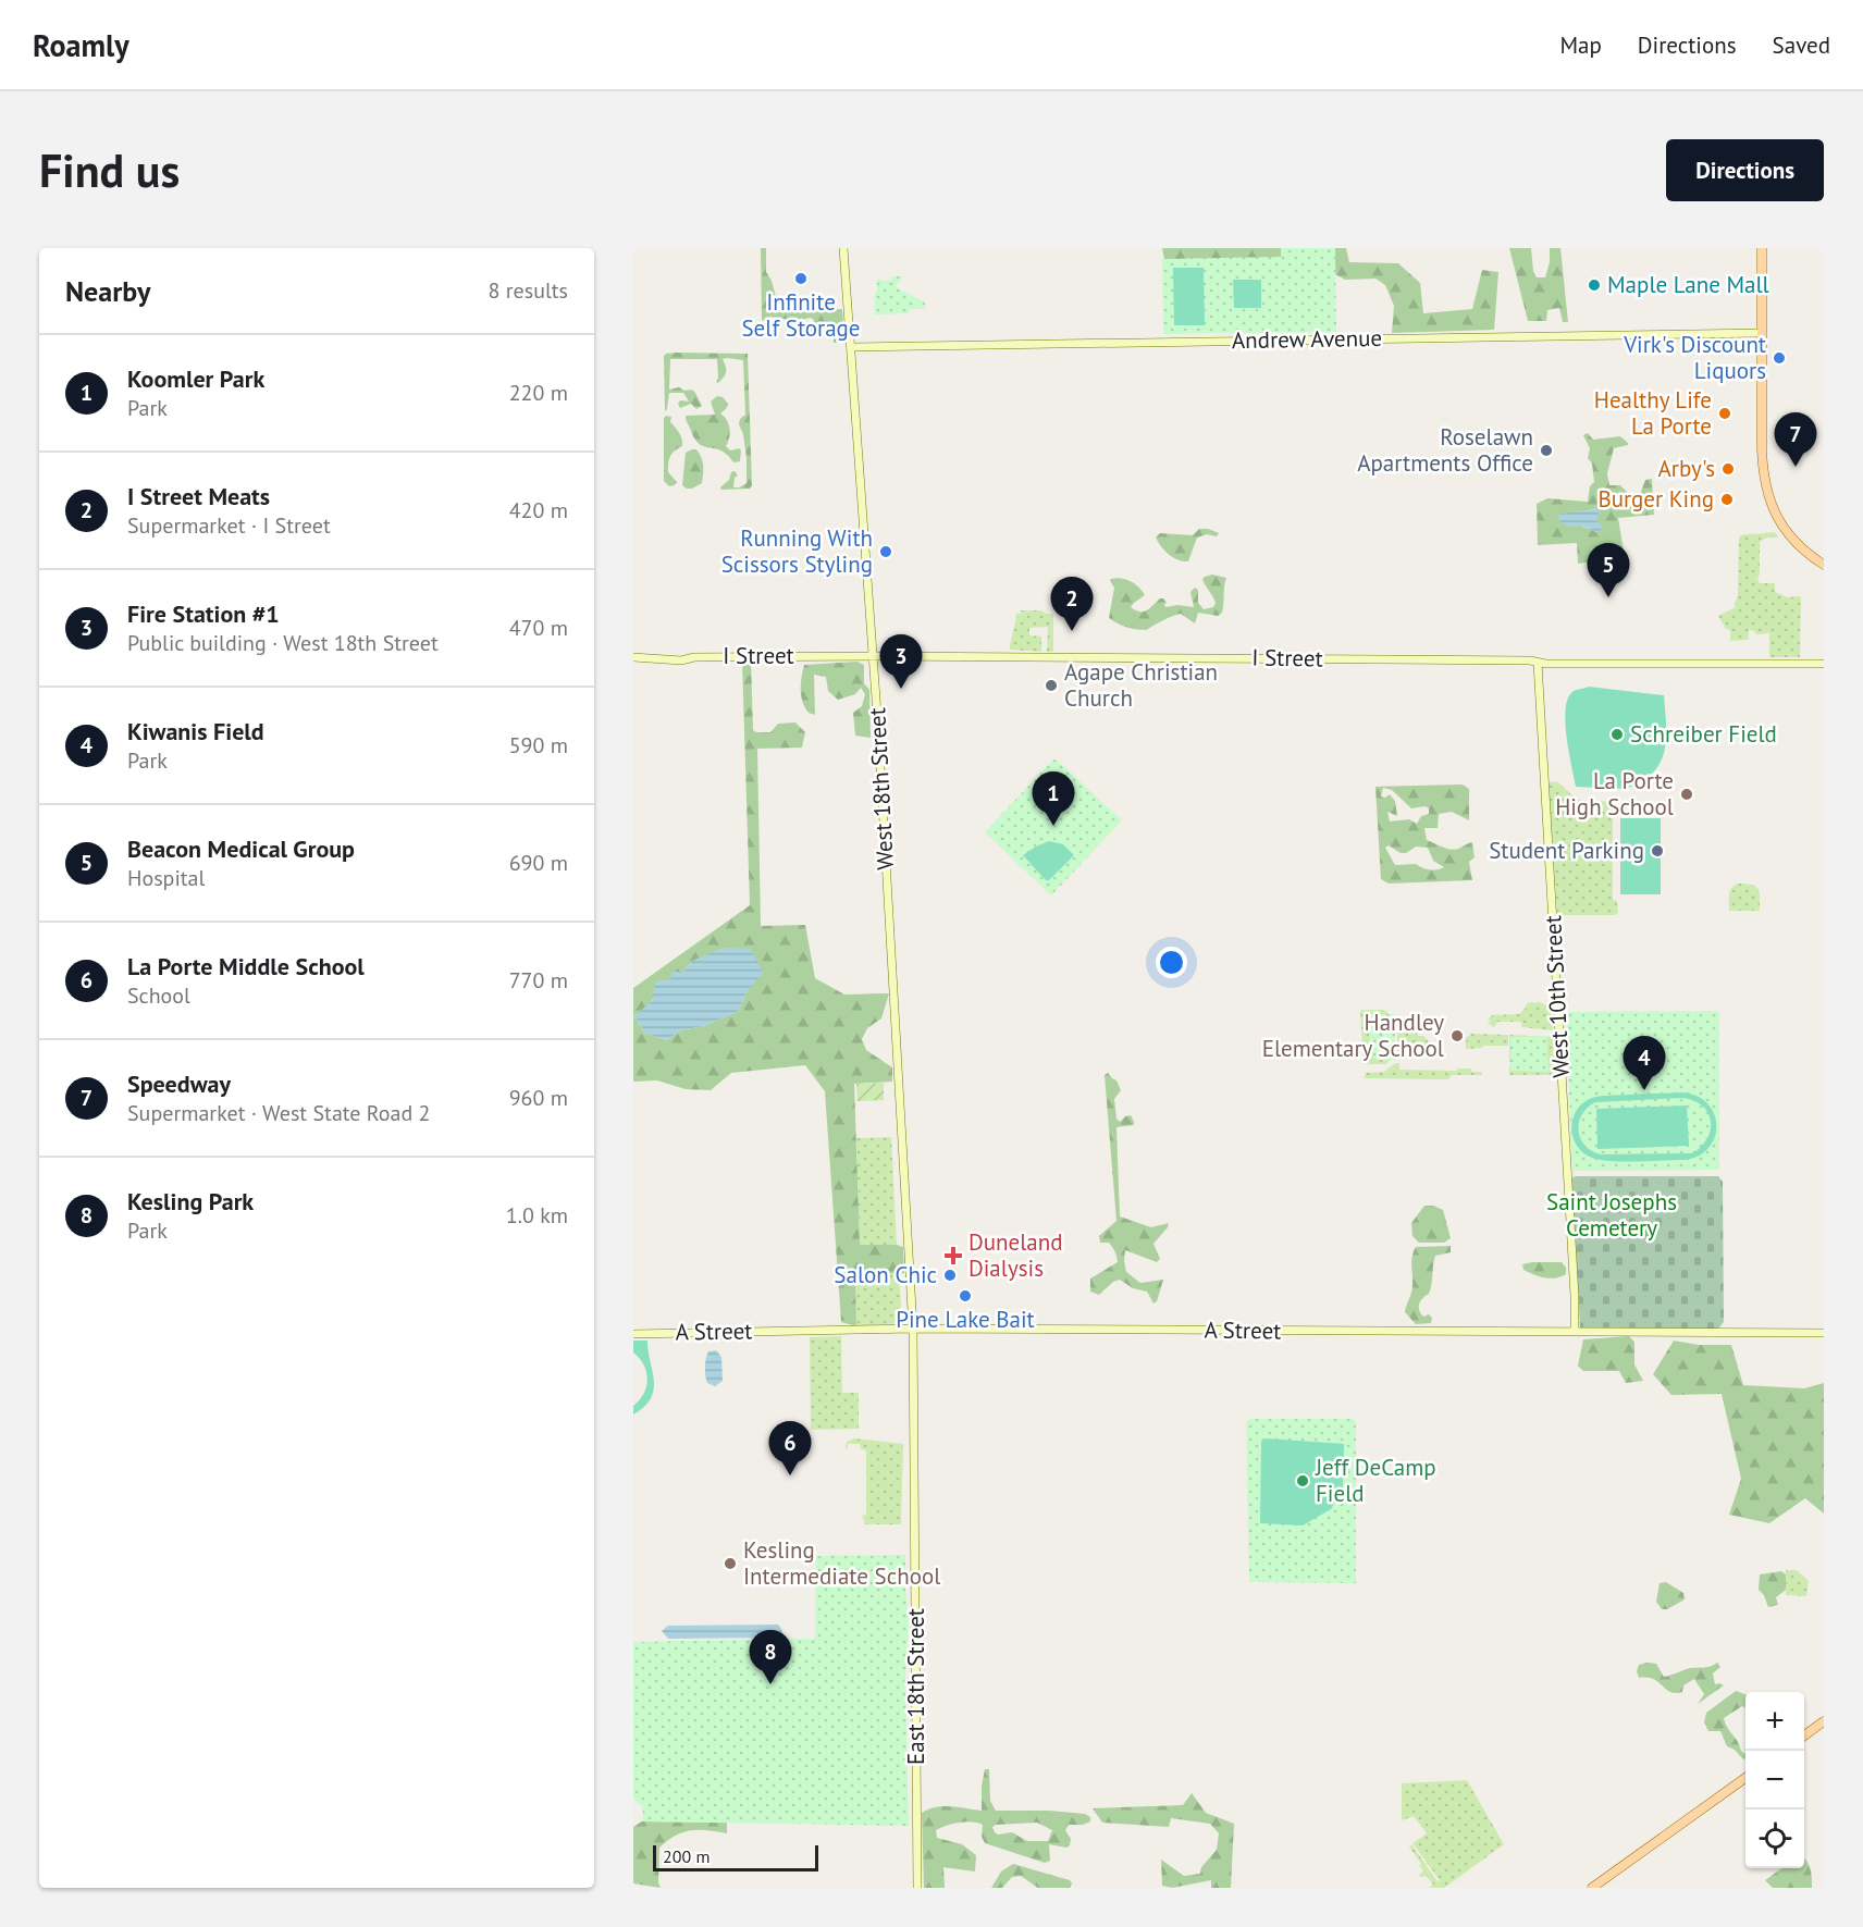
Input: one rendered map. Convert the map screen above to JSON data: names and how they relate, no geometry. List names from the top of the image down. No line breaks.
{"streets":{"street":["Andrew Avenue","I Street","West 18th Street","West 10th Street","A Street","East 18th Street"]},"crossings":[["Andrew Avenue","West 18th Street"],["I Street","West 18th Street"],["I Street","West 10th Street"],["West 18th Street","A Street"],["West 18th Street","East 18th Street"],["West 10th Street","A Street"],["A Street","East 18th Street"]],"parks":["Saint Josephs Cemetery"],"places":{"other":["Infinite Self Storage","Maple Lane Mall","Virk's Discount Liquors","Healthy Life La Porte","Roselawn Apartments Office","Arby's","Burger King","Running With Scissors Styling","Agape Christian Church","Schreiber Field","La Porte High School","Student Parking","Handley Elementary School","Salon Chic","Pine Lake Bait","Jeff DeCamp Field","Kesling Intermediate School"],"health":["Duneland Dialysis"]},"scale_bar":"200 m","page":{"header":"Roamly","nav":["Map","Directions","Saved"],"buttons":"Directions","title":"Find us","heading":["Nearby","8 results"],"list":[{"mark":"1","name":"Koomler Park","note":"Park","value":"220 m"},{"mark":"2","name":"I Street Meats","note":"Supermarket · I Street","value":"420 m"},{"mark":"3","name":"Fire Station #1","note":"Public building · West 18th Street","value":"470 m"},{"mark":"4","name":"Kiwanis Field","note":"Park","value":"590 m"},{"mark":"5","name":"Beacon Medical Group","note":"Hospital","value":"690 m"},{"mark":"6","name":"La Porte Middle School","note":"School","value":"770 m"},{"mark":"7","name":"Speedway","note":"Supermarket · West State Road 2","value":"960 m"},{"mark":"8","name":"Kesling Park","note":"Park","value":"1.0 km"}],"pins":["7","5","2","3","1","4","6","8"],"map_buttons":["+","−"],"scale":"200 m"}}
